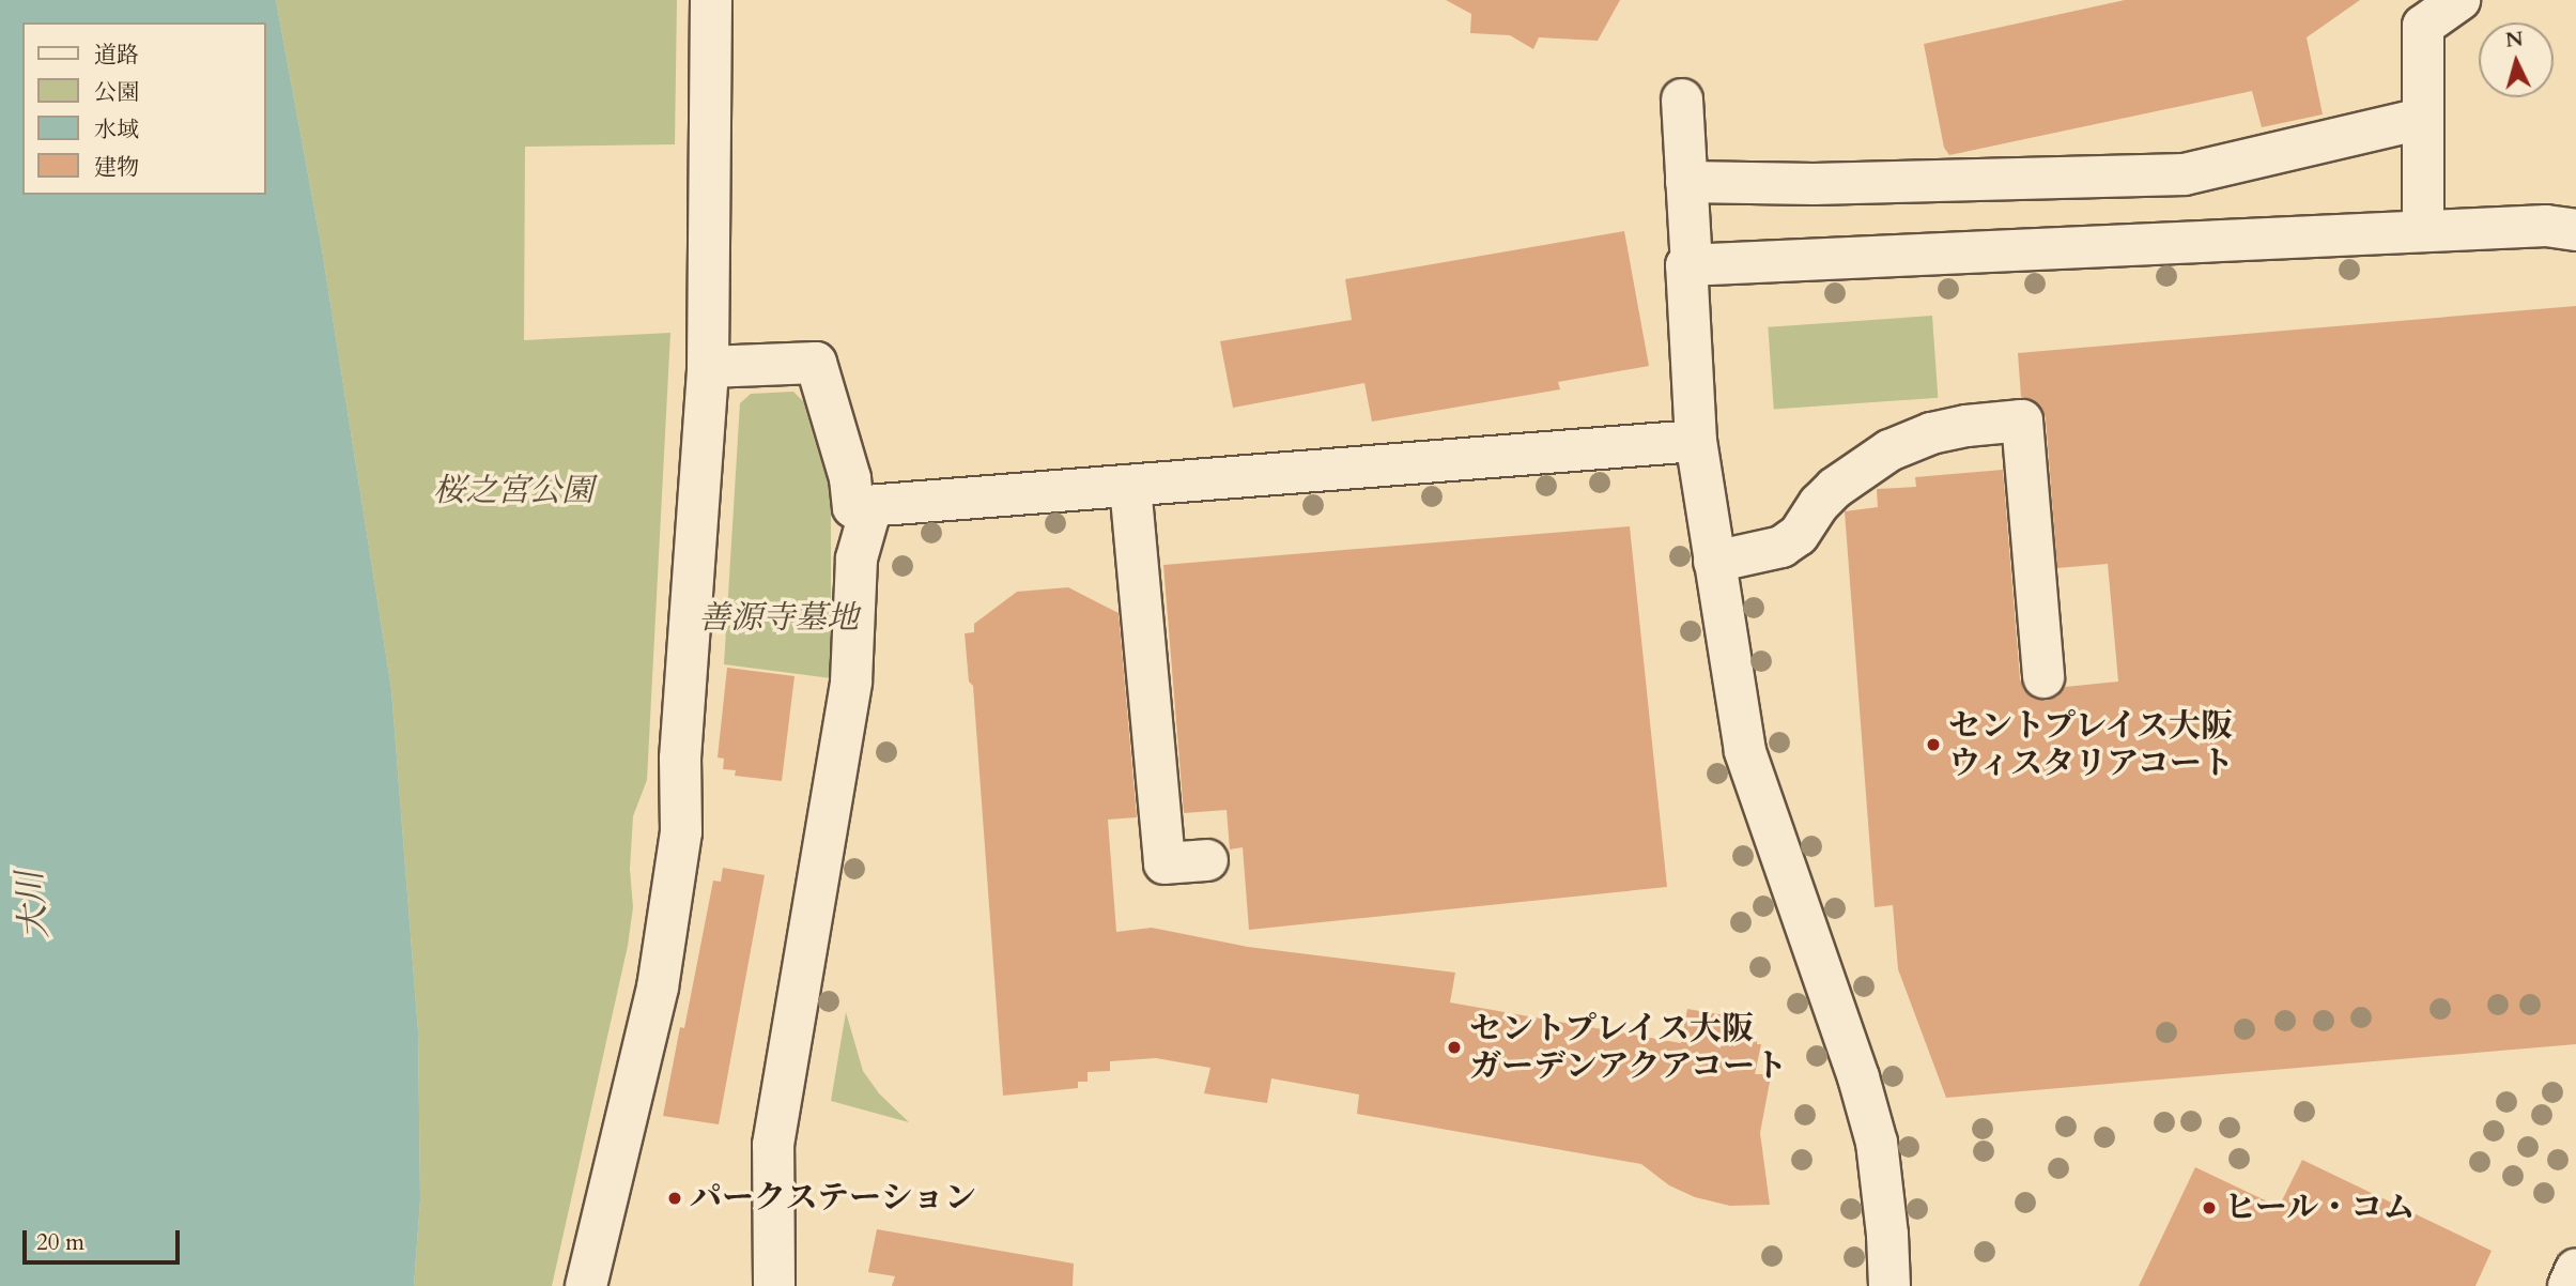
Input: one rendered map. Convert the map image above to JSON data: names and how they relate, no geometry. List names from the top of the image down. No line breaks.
{"water":["大川"],"parks":["桜之宮公園","善源寺墓地"],"places":["セントプレイス大阪 ウィスタリアコート","セントプレイス大阪 ガーデンアクアコート","パークステーション","ヒール・コム"],"legend":["道路","公園","水域","建物"],"scale_bar":"20 m","north":"top"}
